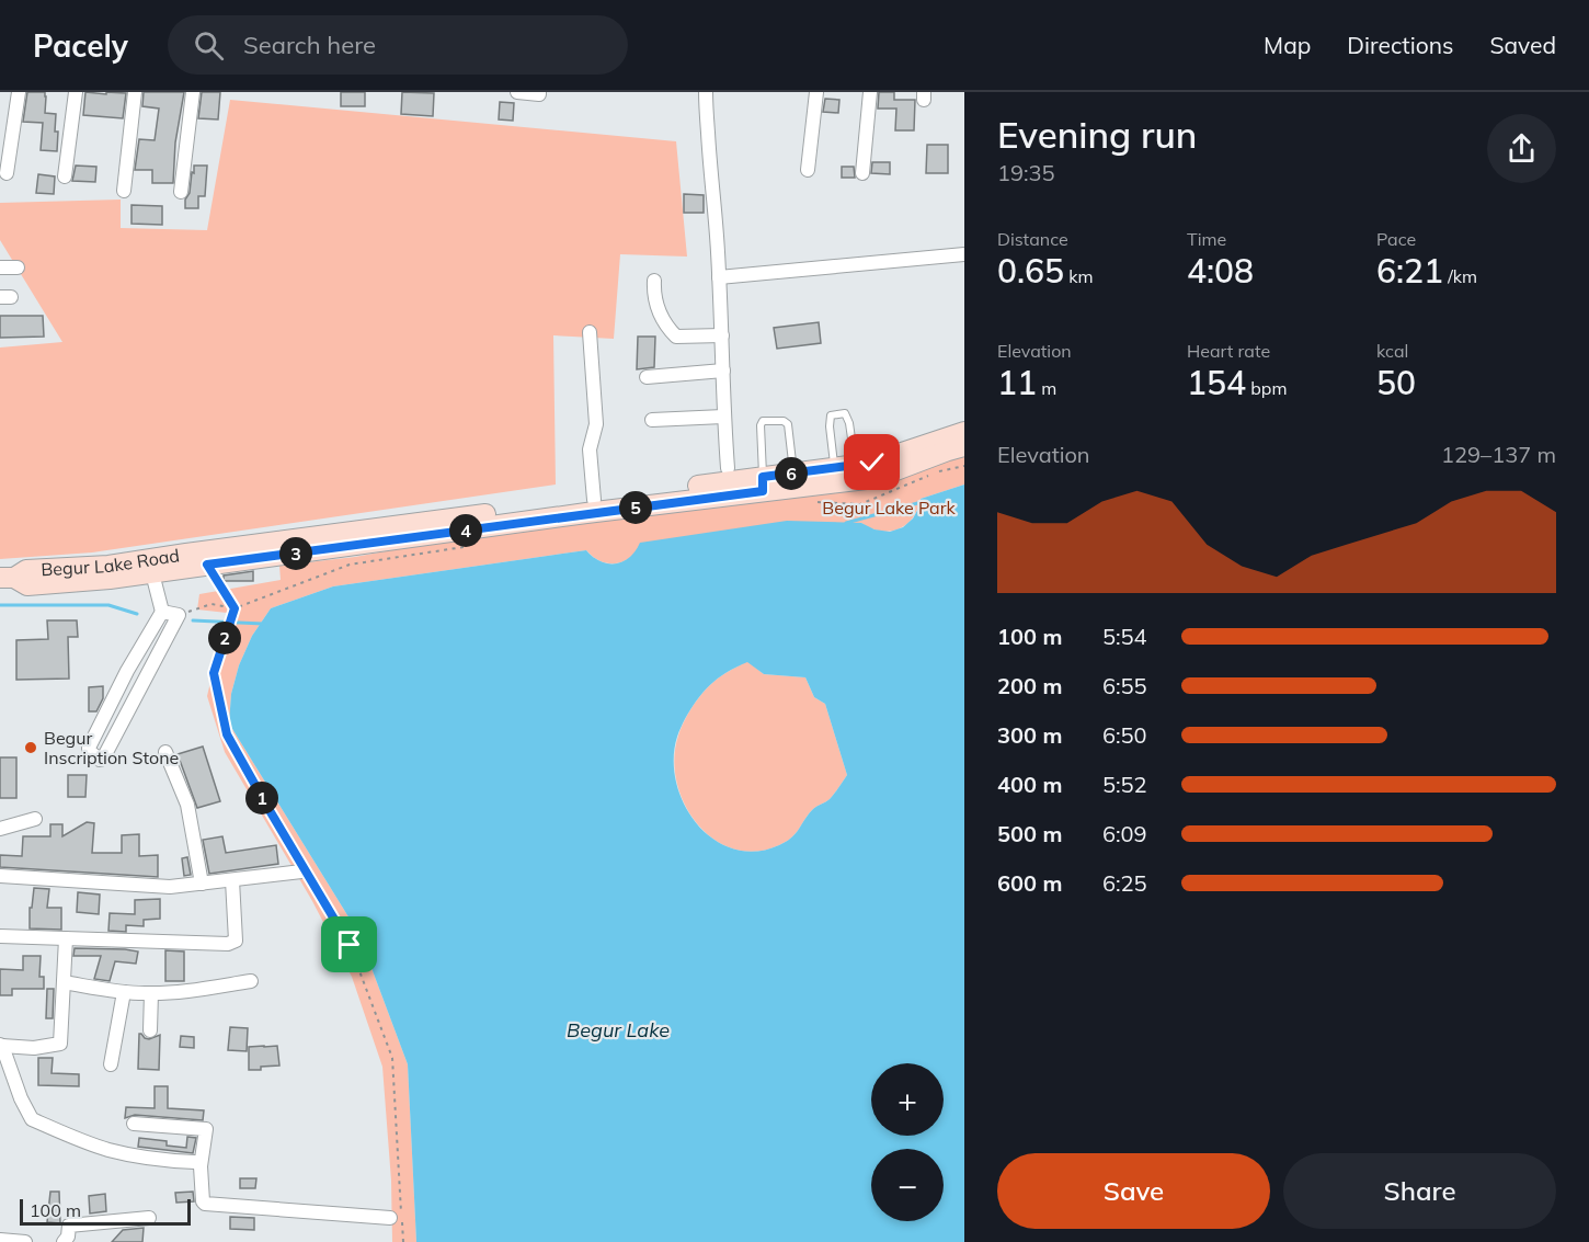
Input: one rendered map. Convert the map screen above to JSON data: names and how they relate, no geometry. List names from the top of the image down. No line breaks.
{"streets":{"main road":["Begur Lake Road"]},"water":["Begur Lake"],"parks":["Begur Lake Park"],"places":["Begur Inscription Stone"],"scale_bar":"100 m","page":{"header":"Pacely","search":"Search here","nav":["Map","Directions","Saved"],"heading":["Evening run","19:35"],"stats":[["Distance","0.65 km"],["Time","4:08"],["Pace","6:21 /km"],["Elevation","11 m"],["Heart rate","154 bpm"],["kcal","50"]],"chart":["Elevation","129–137 m"],"pins":["6","5","4","3","2","1"],"list":[{"name":"100 m","note":"5:54"},{"name":"200 m","note":"6:55"},{"name":"300 m","note":"6:50"},{"name":"400 m","note":"5:52"},{"name":"500 m","note":"6:09"},{"name":"600 m","note":"6:25"}],"map_buttons":["+","−"],"buttons":["Save","Share"],"scale":"100 m"}}
